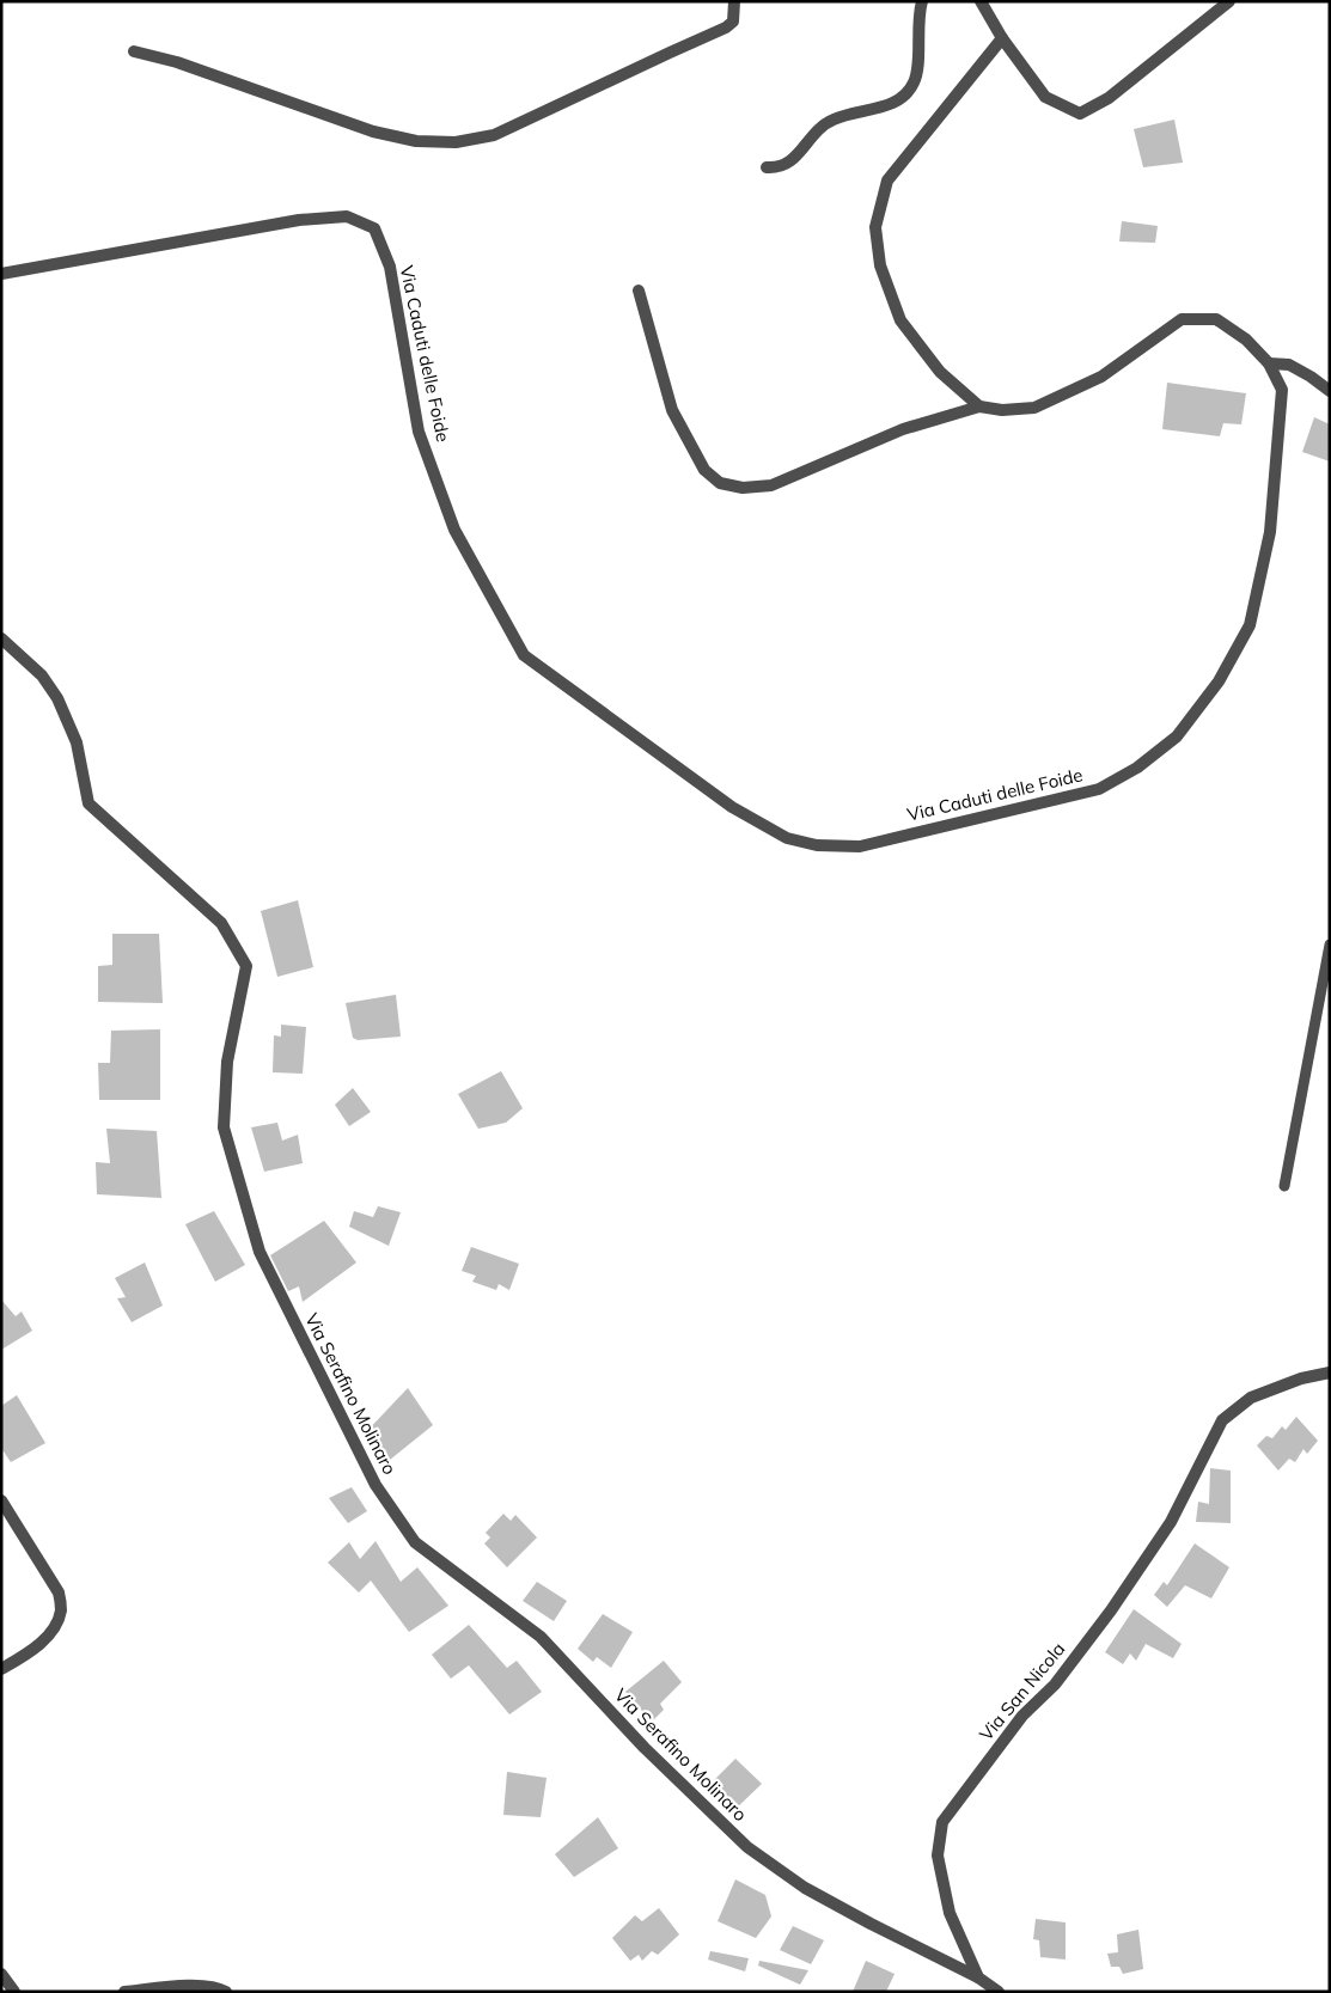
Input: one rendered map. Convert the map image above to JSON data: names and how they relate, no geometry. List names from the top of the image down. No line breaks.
{"streets":{"street":["Via Caduti delle Foide","Via Serafino Molinaro","Via San Nicola"]},"crossings":[["Via Serafino Molinaro","Via San Nicola"]]}
